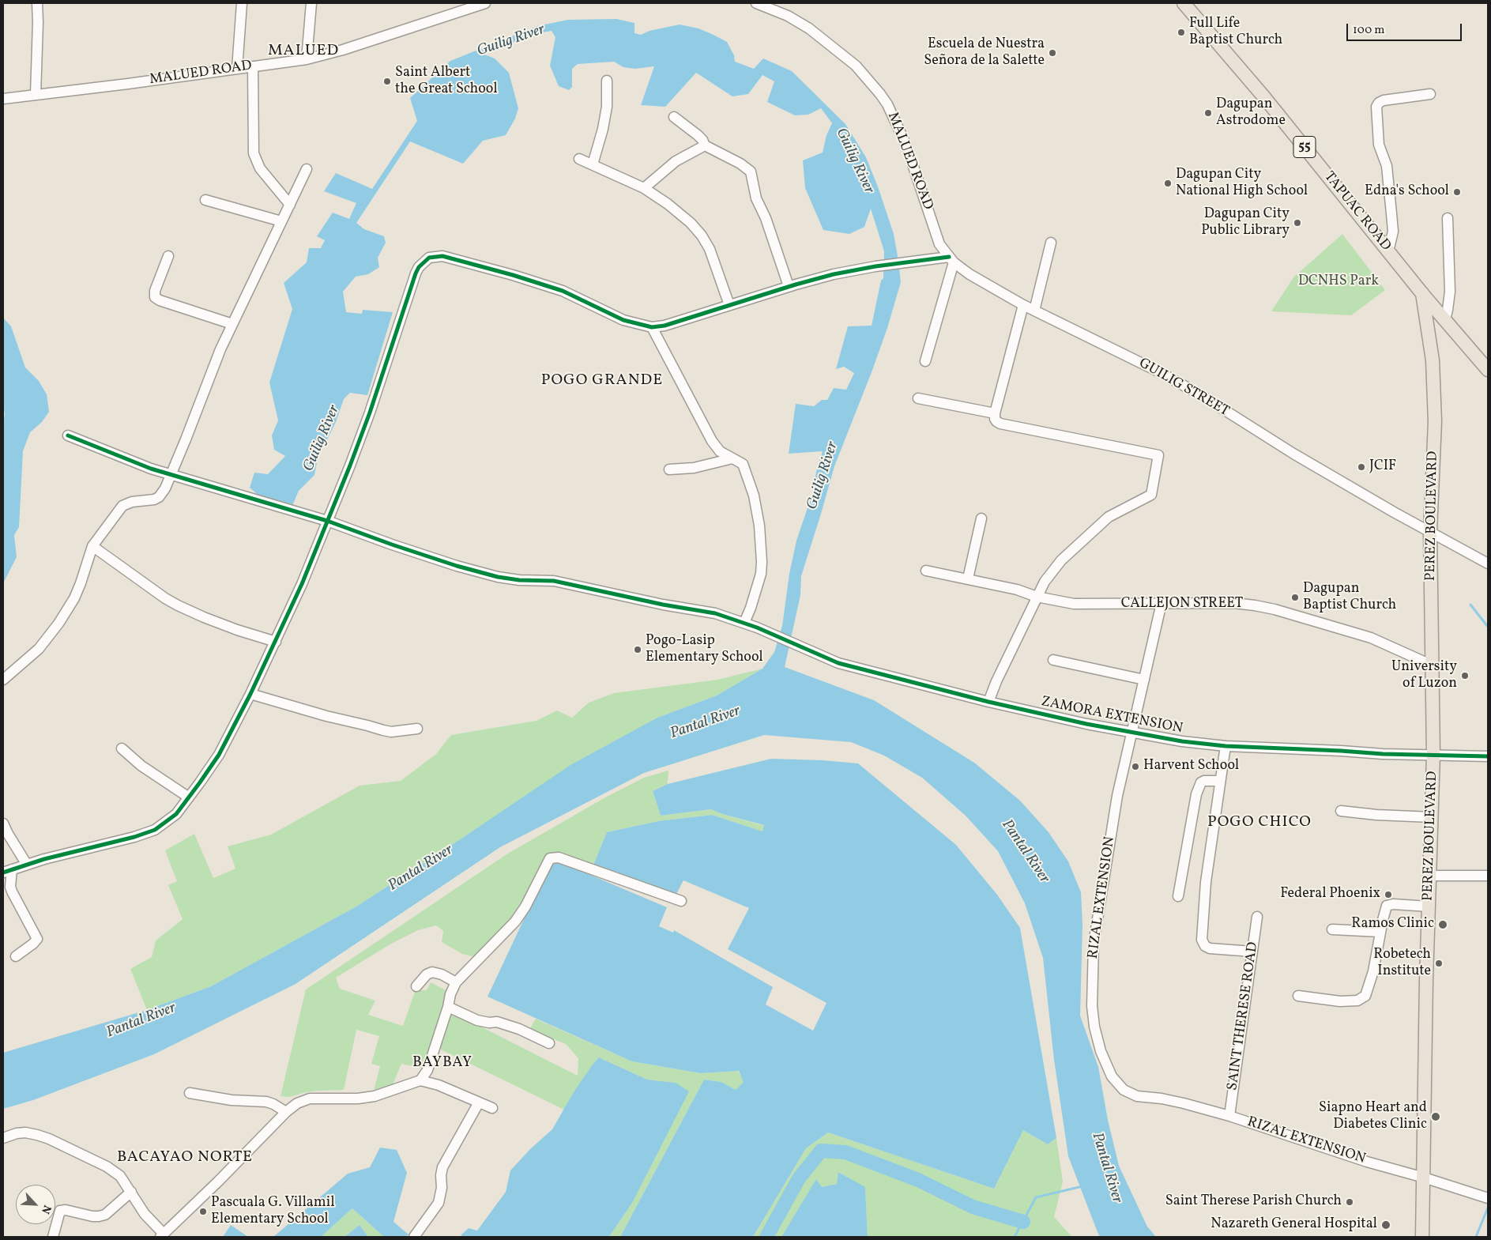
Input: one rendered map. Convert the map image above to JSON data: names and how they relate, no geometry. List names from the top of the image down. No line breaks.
{"streets":{"main road":["55","TAPUAC ROAD","PEREZ BOULEVARD"],"street":["MALUED ROAD","GUILIG STREET","CALLEJON STREET","ZAMORA EXTENSION","RIZAL EXTENSION","SAINT THERESE ROAD"]},"crossings":[["MALUED ROAD","GUILIG STREET"],["55","TAPUAC ROAD"],["55","PEREZ BOULEVARD"],["TAPUAC ROAD","PEREZ BOULEVARD"],["GUILIG STREET","PEREZ BOULEVARD"],["PEREZ BOULEVARD","CALLEJON STREET"],["PEREZ BOULEVARD","ZAMORA EXTENSION"],["PEREZ BOULEVARD","RIZAL EXTENSION"],["CALLEJON STREET","RIZAL EXTENSION"],["ZAMORA EXTENSION","RIZAL EXTENSION"],["RIZAL EXTENSION","SAINT THERESE ROAD"]],"districts":["MALUED","POGO GRANDE","POGO CHICO","BAYBAY","BACAYAO NORTE"],"water":["Guilig River","Pantal River"],"parks":["DCNHS Park"],"places":["Full Life Baptist Church","Escuela de Nuestra Señora de la Salette","Saint Albert the Great School","Dagupan Astrodome","Dagupan City National High School","Edna's School","Dagupan City Public Library","JCIF","Dagupan Baptist Church","Pogo-Lasip Elementary School","University of Luzon","Harvent School","Federal Phoenix","Ramos Clinic","Robetech Institute","Siapno Heart and Diabetes Clinic","Saint Therese Parish Church","Pascuala G. Villamil Elementary School","Nazareth General Hospital"],"scale_bar":"100 m","north":"bottom right"}
